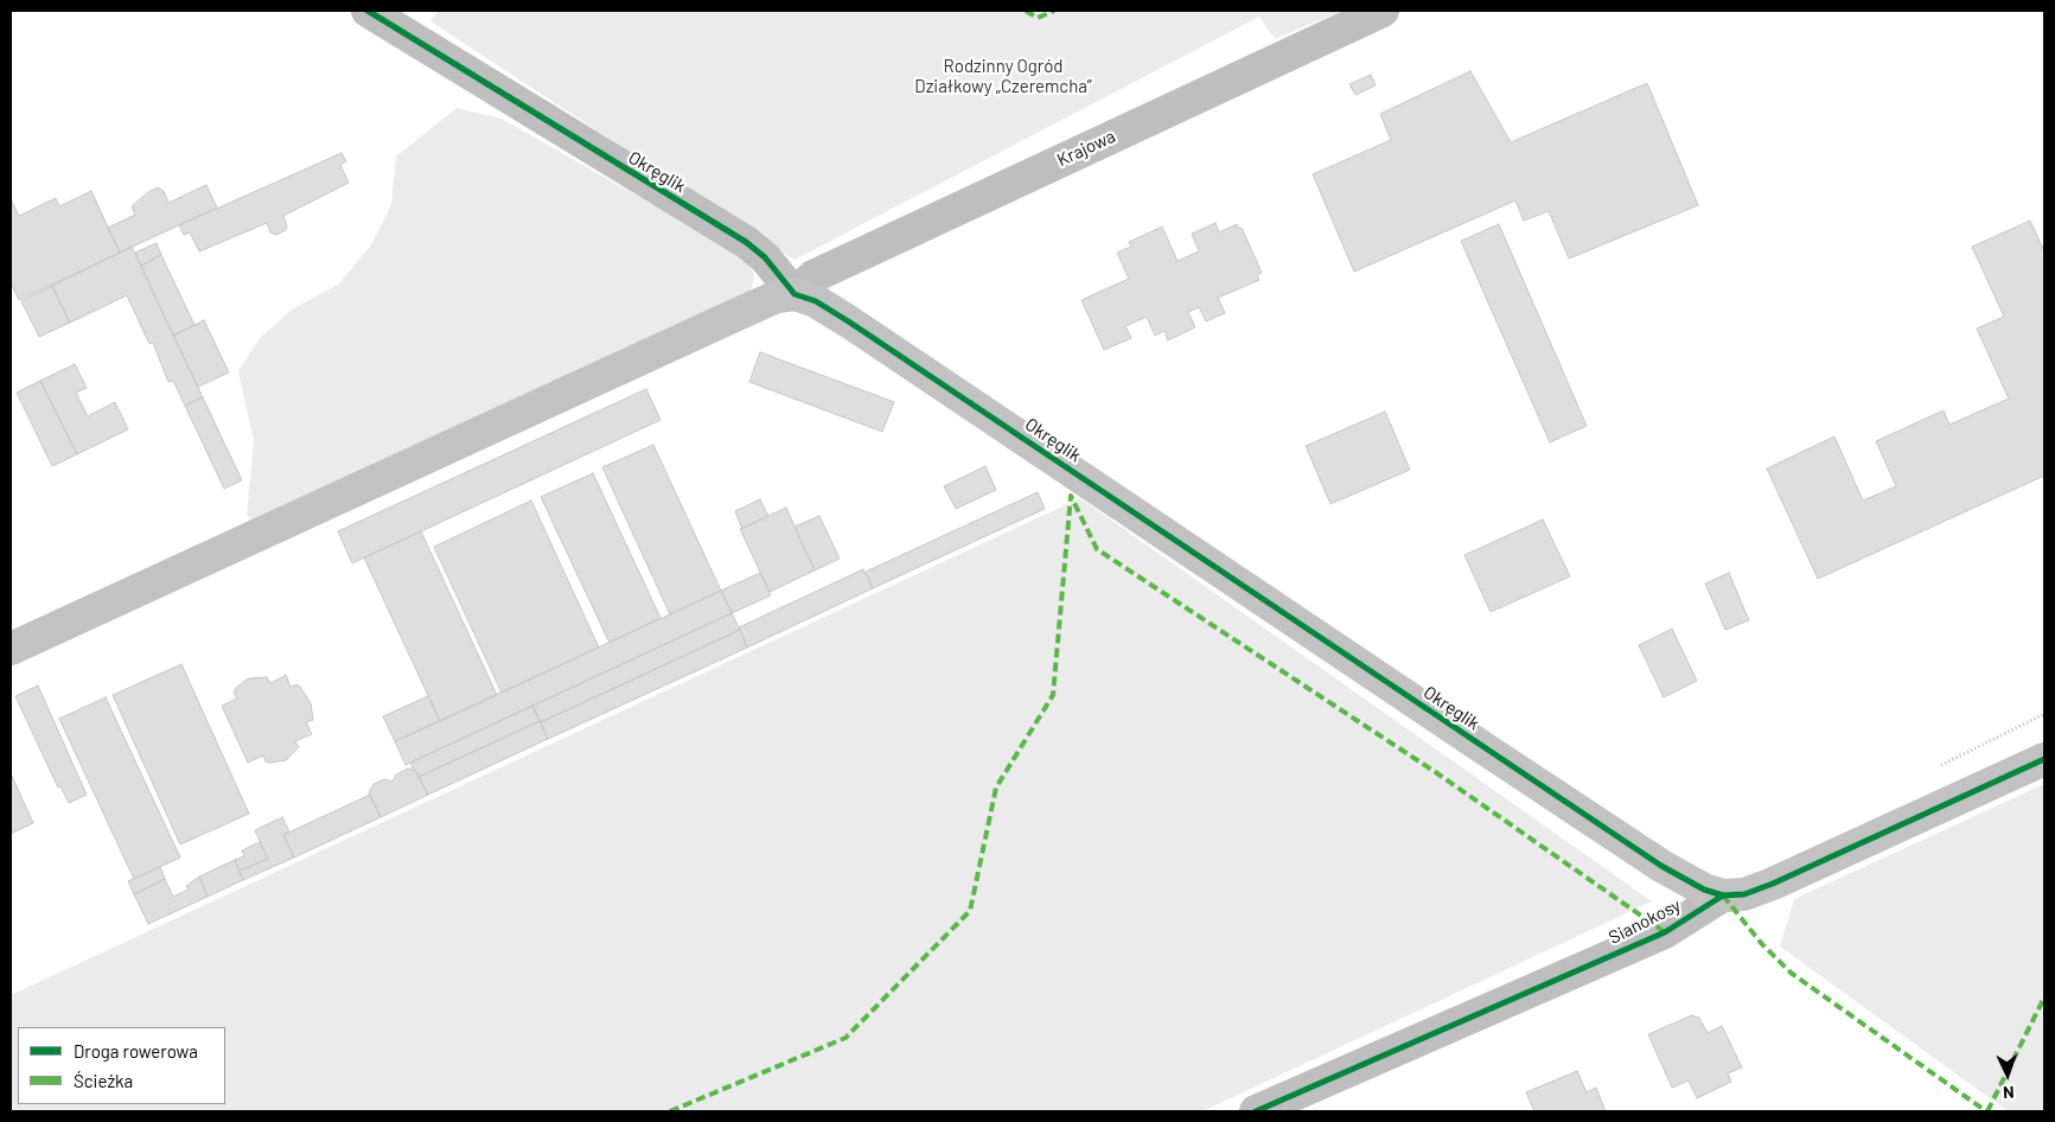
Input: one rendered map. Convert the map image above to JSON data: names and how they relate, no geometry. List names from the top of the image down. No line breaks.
{"streets":{"street":["Krajowa","Okręglik","Sianokosy"]},"crossings":[["Krajowa","Okręglik"],["Okręglik","Sianokosy"]],"parks":["Rodzinny Ogród Działkowy „Czeremcha”"],"legend":["Droga rowerowa","Ścieżka"],"north":"bottom"}
